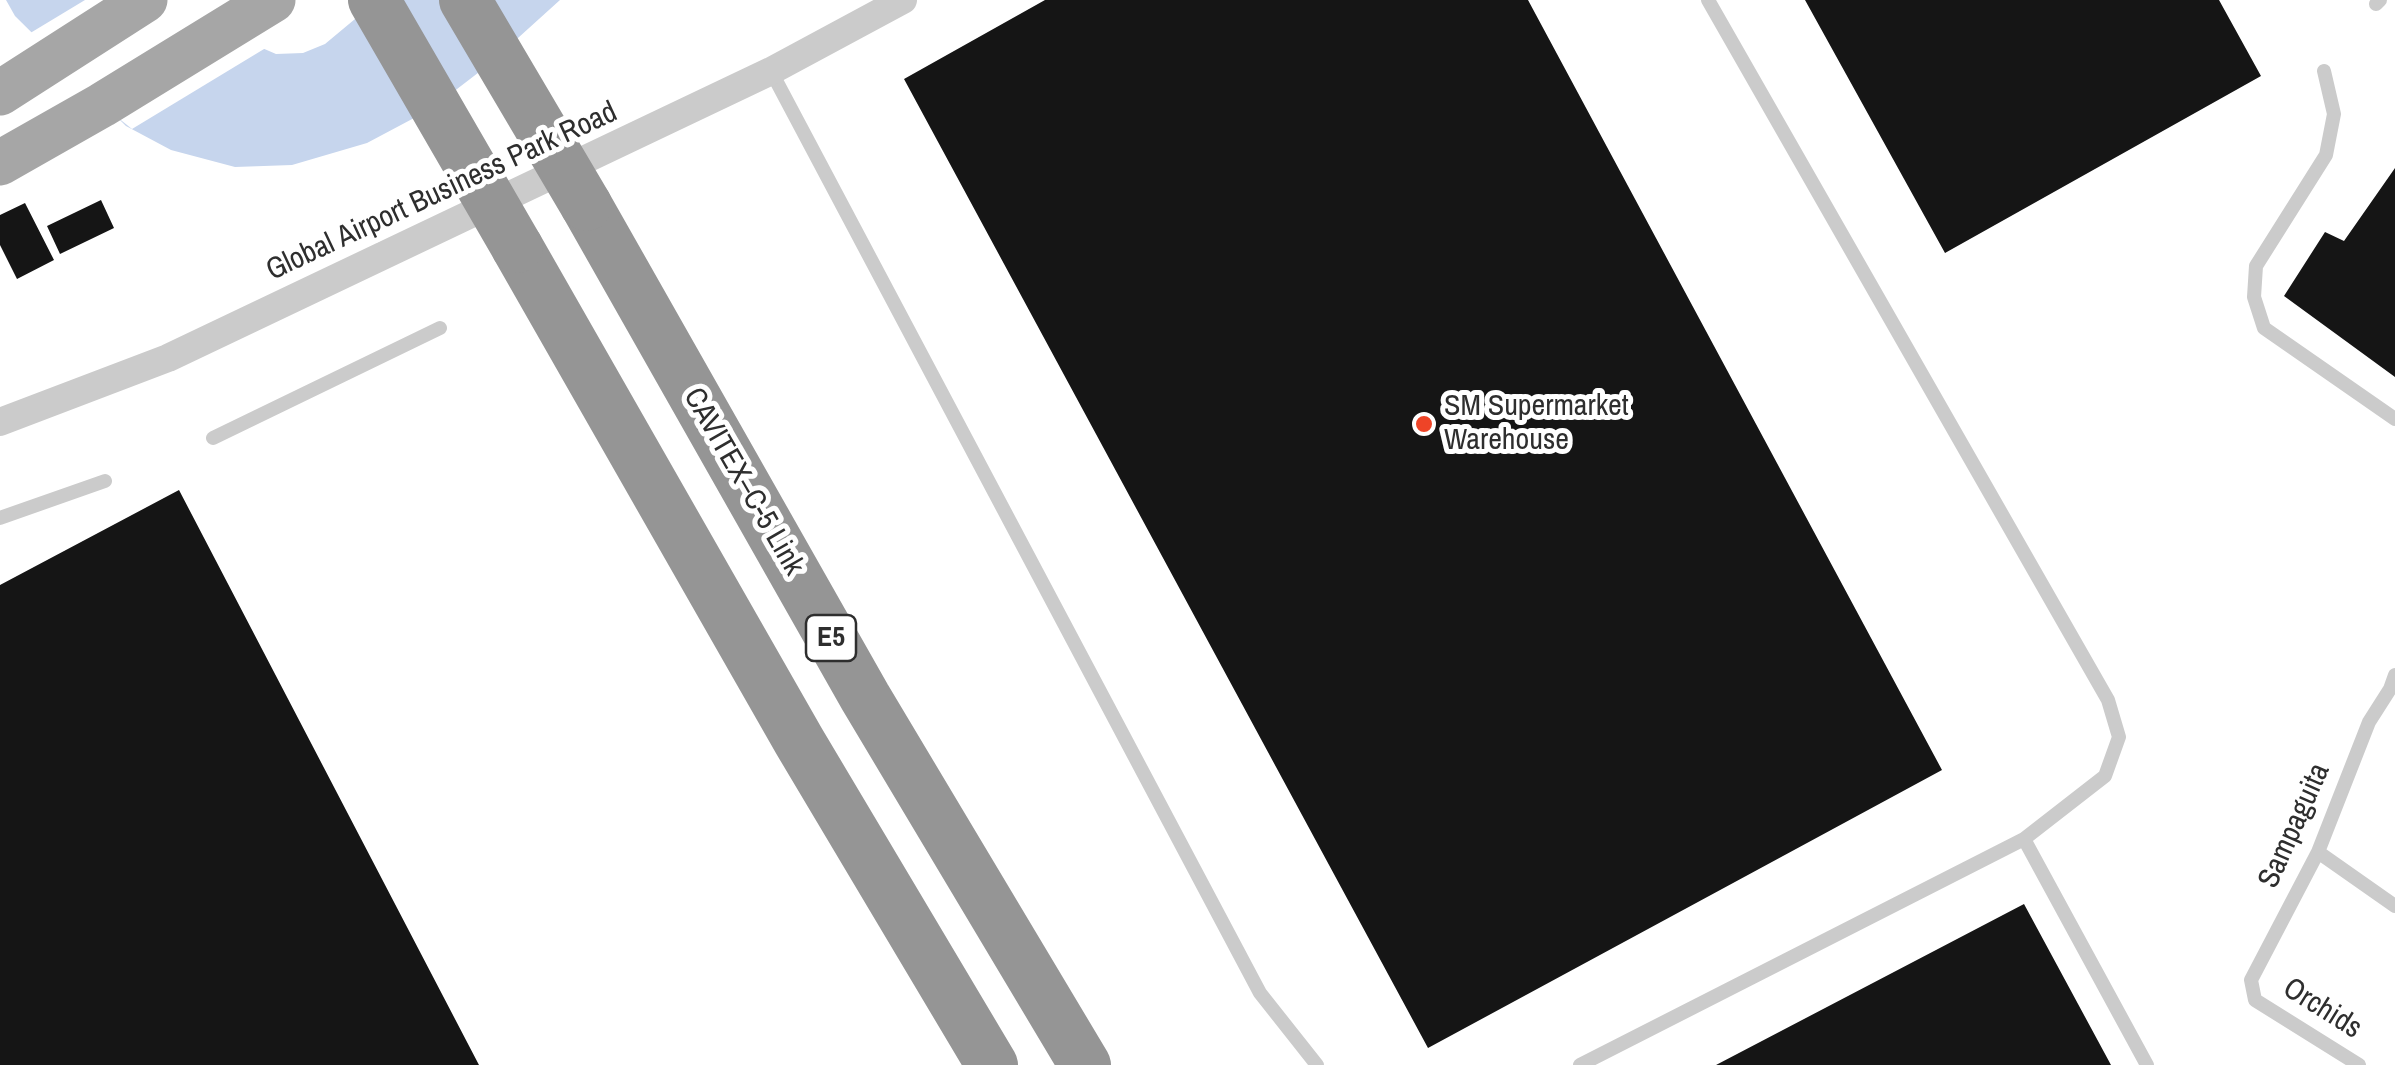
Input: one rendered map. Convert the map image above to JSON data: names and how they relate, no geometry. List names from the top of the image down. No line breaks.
{"streets":{"highway":["CAVITEX–C-5 Link","E5"],"street":["Global Airport Business Park Road"],"lane":["Sampaguita","Orchids"]},"crossings":[["Sampaguita","Orchids"]],"places":["SM Supermarket Warehouse"]}
